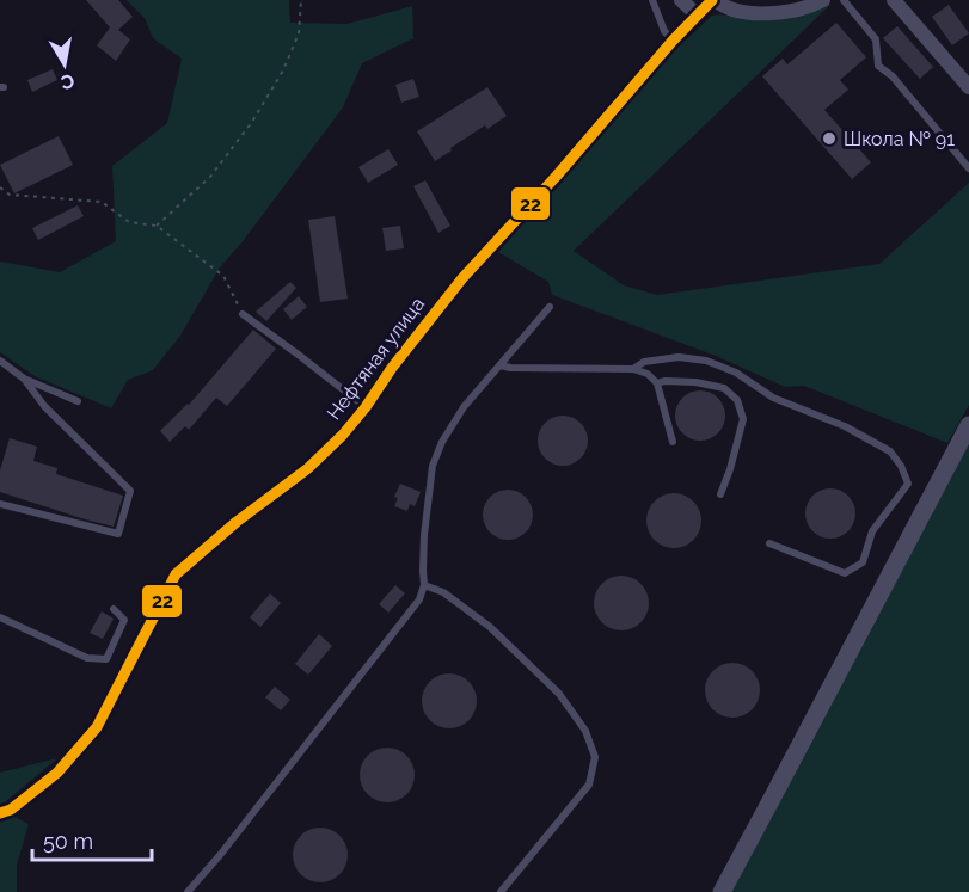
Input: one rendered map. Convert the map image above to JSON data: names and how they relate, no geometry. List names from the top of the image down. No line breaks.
{"streets":{"street":["Нефтяная улица"]},"places":["Школа № 91"],"lines":["transit line 22"],"scale_bar":"50 m","north":"bottom"}
